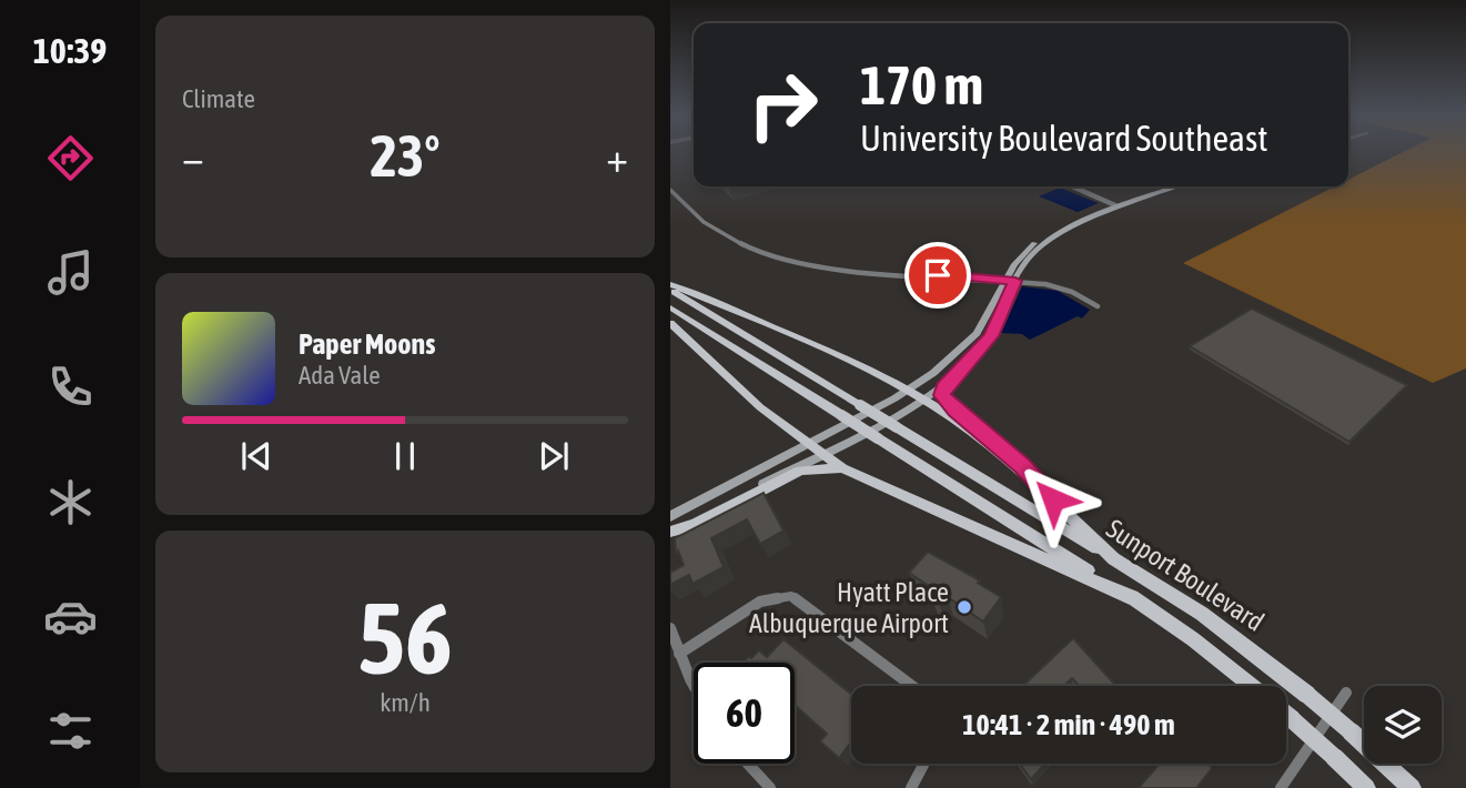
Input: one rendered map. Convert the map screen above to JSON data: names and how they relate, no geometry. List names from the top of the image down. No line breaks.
{"streets":{"main road":["Sunport Boulevard"]},"places":["Hyatt Place Albuquerque Airport"],"page":{"tabs":"10:39","tile":["Climate",["56","km/h"]],"turn":["170 m","University Boulevard Southeast"],"heat":["−","23°","+"],"song":["Paper Moons","Ada Vale"],"limit":"60","trip":"10:41 · 2 min · 490 m"}}
